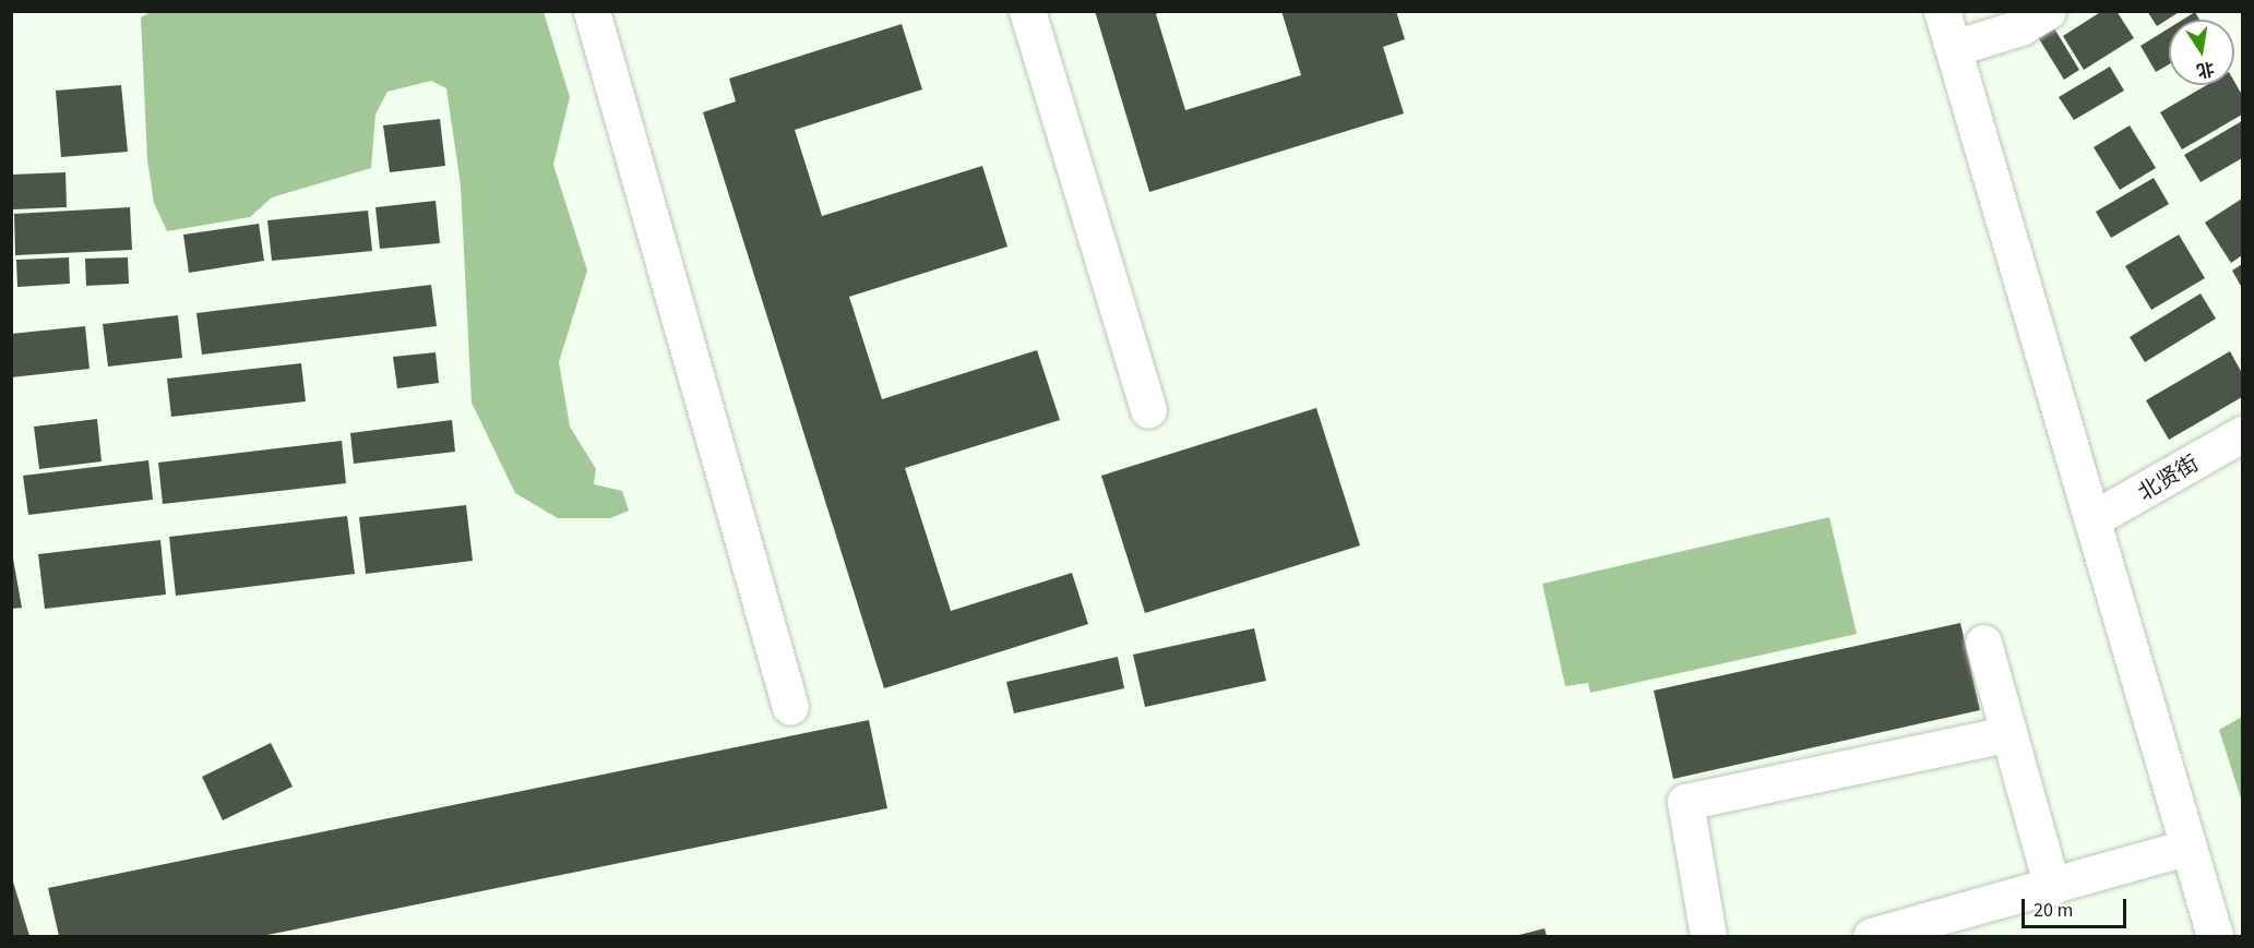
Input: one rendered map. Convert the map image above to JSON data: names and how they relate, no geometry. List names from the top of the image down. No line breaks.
{"streets":{"main road":["北贤街"]},"scale_bar":"20 m","north":"bottom"}
